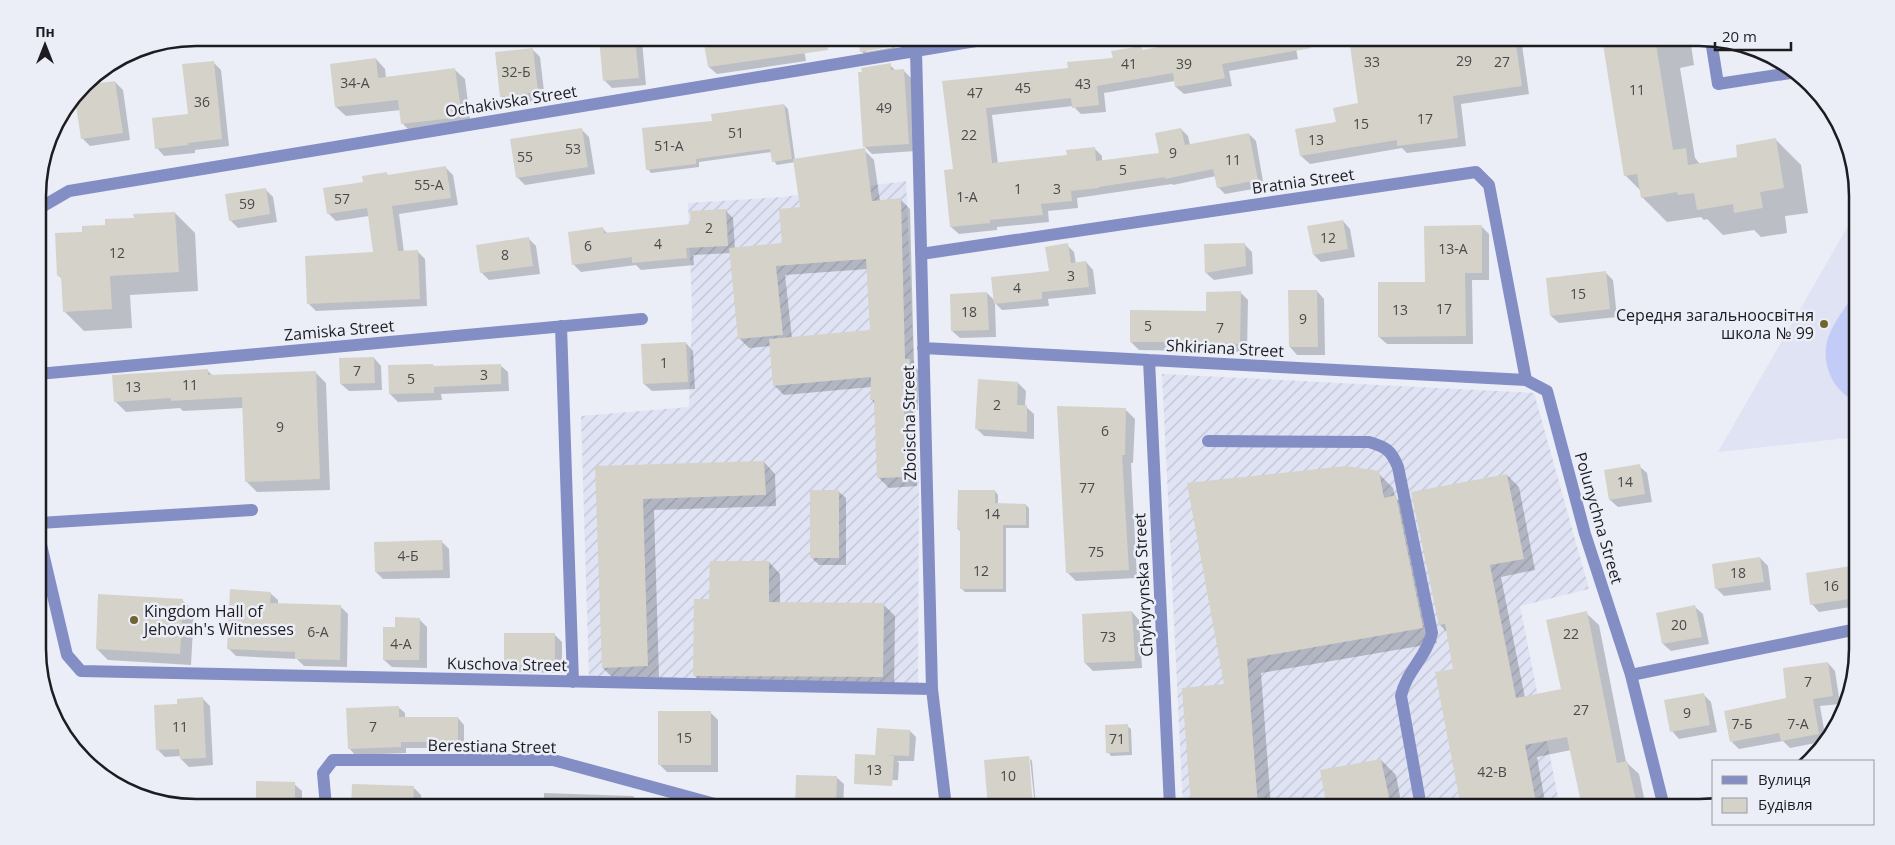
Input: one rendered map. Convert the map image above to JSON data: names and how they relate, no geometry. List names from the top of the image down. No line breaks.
{"streets":{"street":["Ochakivska Street","Bratnia Street","Zamiska Street","Shkiriana Street","Zboischa Street","Polunychna Street","Chyhyrynska Street","Kuschova Street","Berestiana Street"]},"crossings":[["Bratnia Street","Shkiriana Street"],["Bratnia Street","Zboischa Street"],["Bratnia Street","Polunychna Street"],["Shkiriana Street","Zboischa Street"],["Shkiriana Street","Polunychna Street"],["Shkiriana Street","Chyhyrynska Street"],["Zboischa Street","Kuschova Street"]],"places":["Середня загальноосвітня школа № 99","Kingdom Hall of Jehovah's Witnesses"],"house_numbers":["29","33","27","41","39","32-Б","34-А","43","45","11","47","36","49","17","15","51","22","13","51-А","53","9","55","11","5","55-А","1","3","1-А","57","59","2","12","4","6","13-А","12","8","3","4","15","17","13","18","9","5","7","1","7","3","5","11","13","2","9","6","14","77","14","75","4-Б","12","18","16","20","6-А","22","73","4-А","7","27","9","7-Б","7-А","11","7","15","71","13","42-В","10"],"legend":["Вулиця","Будівля"],"scale_bar":"20 m","north":"top"}
